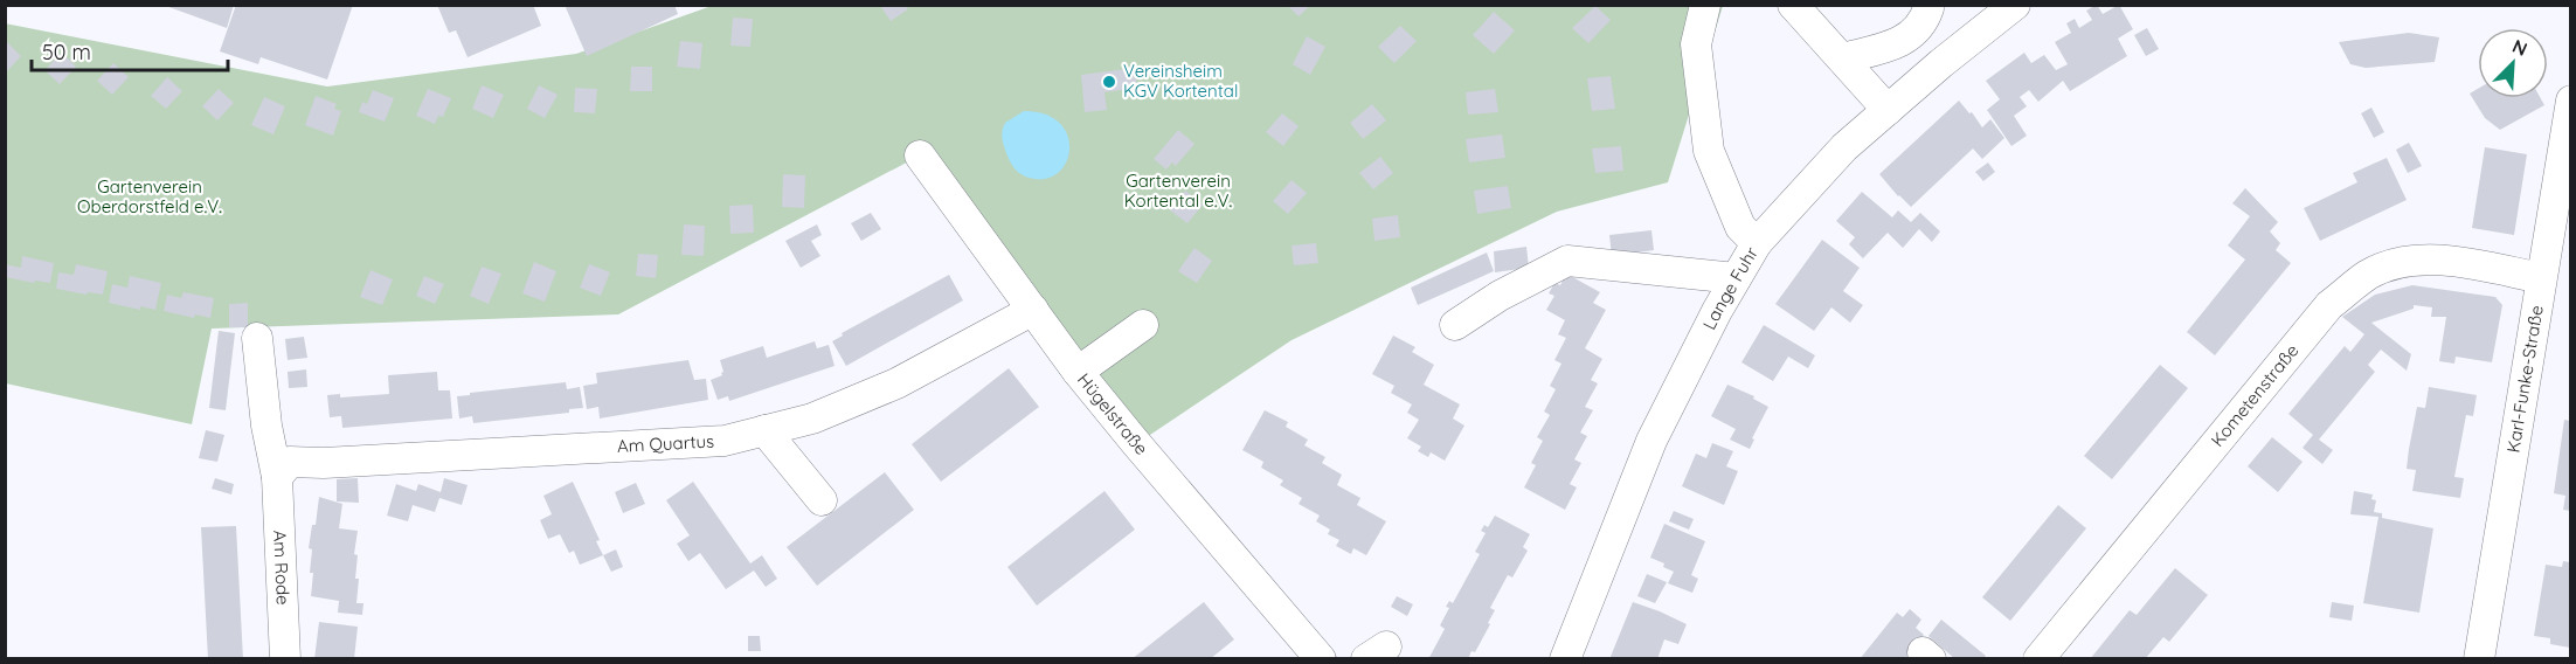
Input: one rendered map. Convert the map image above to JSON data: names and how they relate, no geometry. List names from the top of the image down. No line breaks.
{"streets":{"street":["Lange Fuhr","Karl-Funke-Straße","Kometenstraße","Hügelstraße","Am Quartus","Am Rode"]},"crossings":[["Karl-Funke-Straße","Kometenstraße"],["Hügelstraße","Am Quartus"],["Am Quartus","Am Rode"]],"parks":["Gartenverein Kortental e.V.","Gartenverein Oberdorstfeld e.V."],"places":["Vereinsheim KGV Kortental"],"scale_bar":"50 m","north":"top right"}
